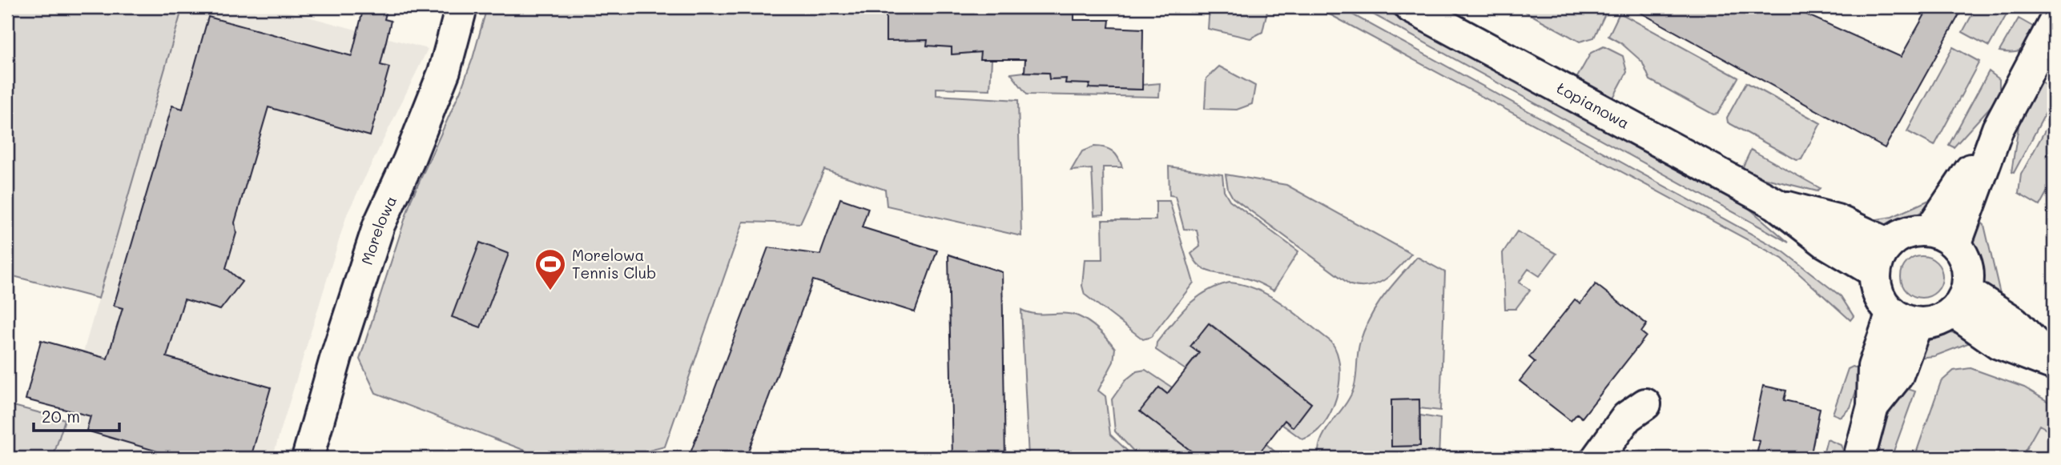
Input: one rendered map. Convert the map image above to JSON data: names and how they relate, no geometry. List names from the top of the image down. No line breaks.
{"streets":{"street":["Łopianowa","Morelowa"]},"places":{"sports":["Morelowa Tennis Club"]},"scale_bar":"20 m"}
